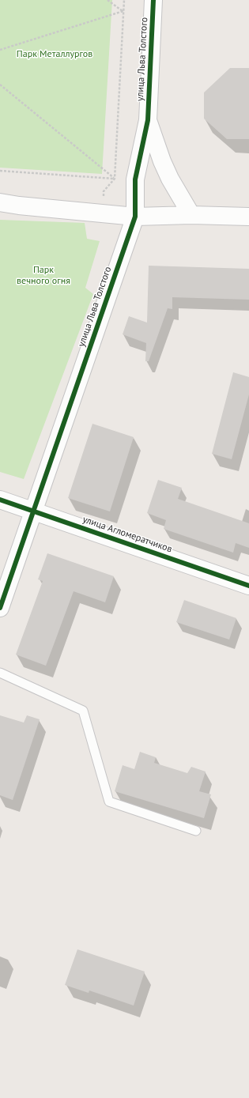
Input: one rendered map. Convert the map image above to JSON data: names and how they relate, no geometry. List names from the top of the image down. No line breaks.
{"streets":{"street":["улица Льва Толстого","улица Агломератчиков"]},"crossings":[["улица Льва Толстого","улица Агломератчиков"]],"parks":["Парк Металлургов","Парк вечного огня"]}
